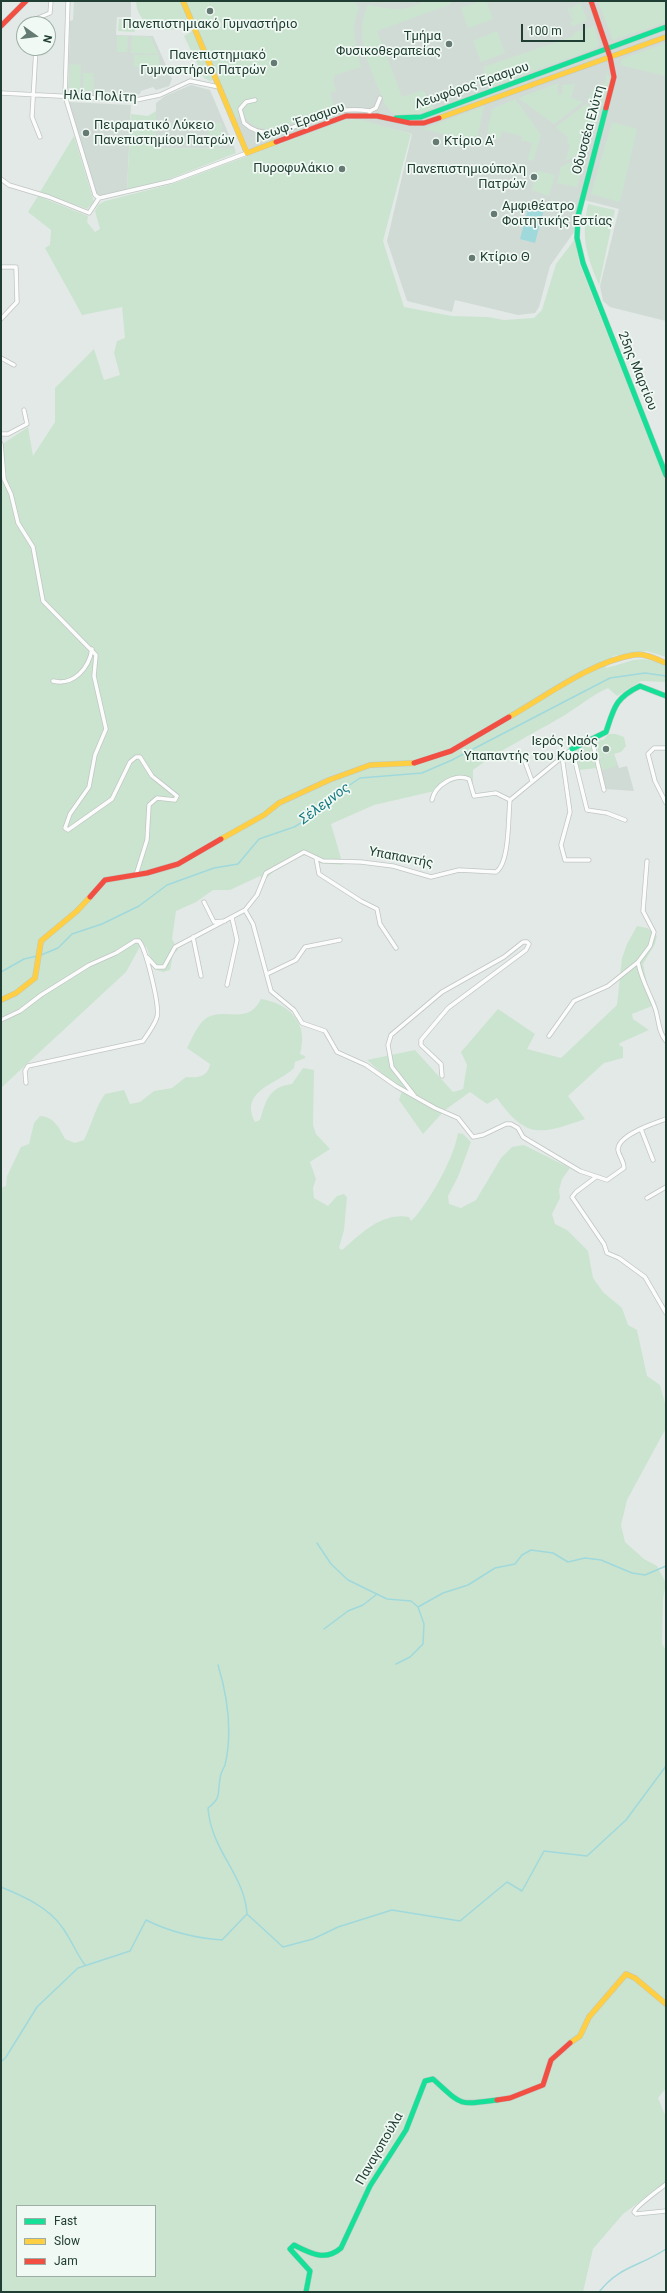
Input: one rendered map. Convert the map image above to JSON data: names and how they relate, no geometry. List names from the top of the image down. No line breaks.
{"streets":{"street":["Λεωφόρος Έρασμου","Ηλία Πολίτη","Λεωφ. Έρασμου","Οδυσσέα Ελύτη","25ης Μαρτίου","Υπαπαντής","Παναγοπούλα"]},"crossings":[["Λεωφόρος Έρασμου","Λεωφ. Έρασμου"],["Λεωφόρος Έρασμου","Οδυσσέα Ελύτη"],["Οδυσσέα Ελύτη","25ης Μαρτίου"]],"water":["Σέλεμνος"],"places":["Πανεπιστημιακό Γυμναστήριο","Τμήμα Φυσικοθεραπείας","Πανεπιστημιακό Γυμναστήριο Πατρών","Πειραματικό Λύκειο Πανεπιστημίου Πατρών","Κτίριο Α'","Πυροφυλάκιο","Πανεπιστημιούπολη Πατρών","Αμφιθέατρο Φοιτητικής Εστίας","Κτίριο Θ","Ιερός Ναός Υπαπαντής του Κυρίου"],"legend":["Fast","Slow","Jam"],"scale_bar":"100 m","north":"right"}
